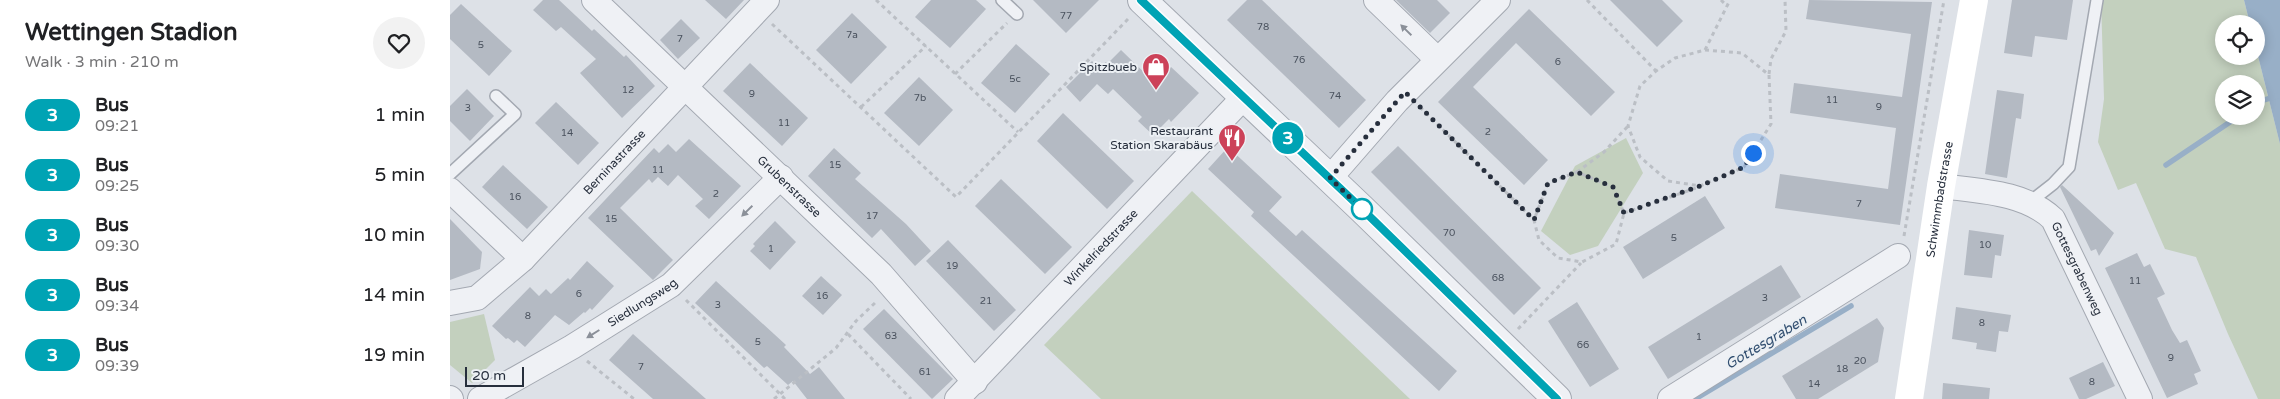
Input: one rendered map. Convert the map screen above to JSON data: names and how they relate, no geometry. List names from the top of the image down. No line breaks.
{"streets":{"main road":["Schwimmbadstrasse"],"street":["Berninastrasse","Grubenstrasse","Winkelriedstrasse","Gottesgrabenweg","Siedlungsweg"]},"crossings":[["Berninastrasse","Grubenstrasse"],["Grubenstrasse","Winkelriedstrasse"],["Grubenstrasse","Siedlungsweg"],["Schwimmbadstrasse","Gottesgrabenweg"]],"one_way":["Siedlungsweg"],"water":["Gottesgraben"],"places":{"shop":["Spitzbueb"],"restaurant":["Restaurant Station Skarabäus"]},"lines":["bus line 3"],"house_numbers":["77","78","7a","7","5","76","6","5c","12","9","74","7b","11","9","3","11","2","14","15","11","2","16","7","17","15","70","5","10","1","19","68","11","6","16","3","21","3","8","8","63","1","5","66","9","20","7","18","61","8","14"],"scale_bar":"20 m","page":{"heading":["Wettingen Stadion","Walk · 3 min · 210 m"],"on_map":"3","list":[{"mark":"3","name":"Bus","note":"09:21","value":"1 min"},{"mark":"3","name":"Bus","note":"09:25","value":"5 min"},{"mark":"3","name":"Bus","note":"09:30","value":"10 min"},{"mark":"3","name":"Bus","note":"09:34","value":"14 min"},{"mark":"3","name":"Bus","note":"09:39","value":"19 min"}],"scale":"20 m"}}
